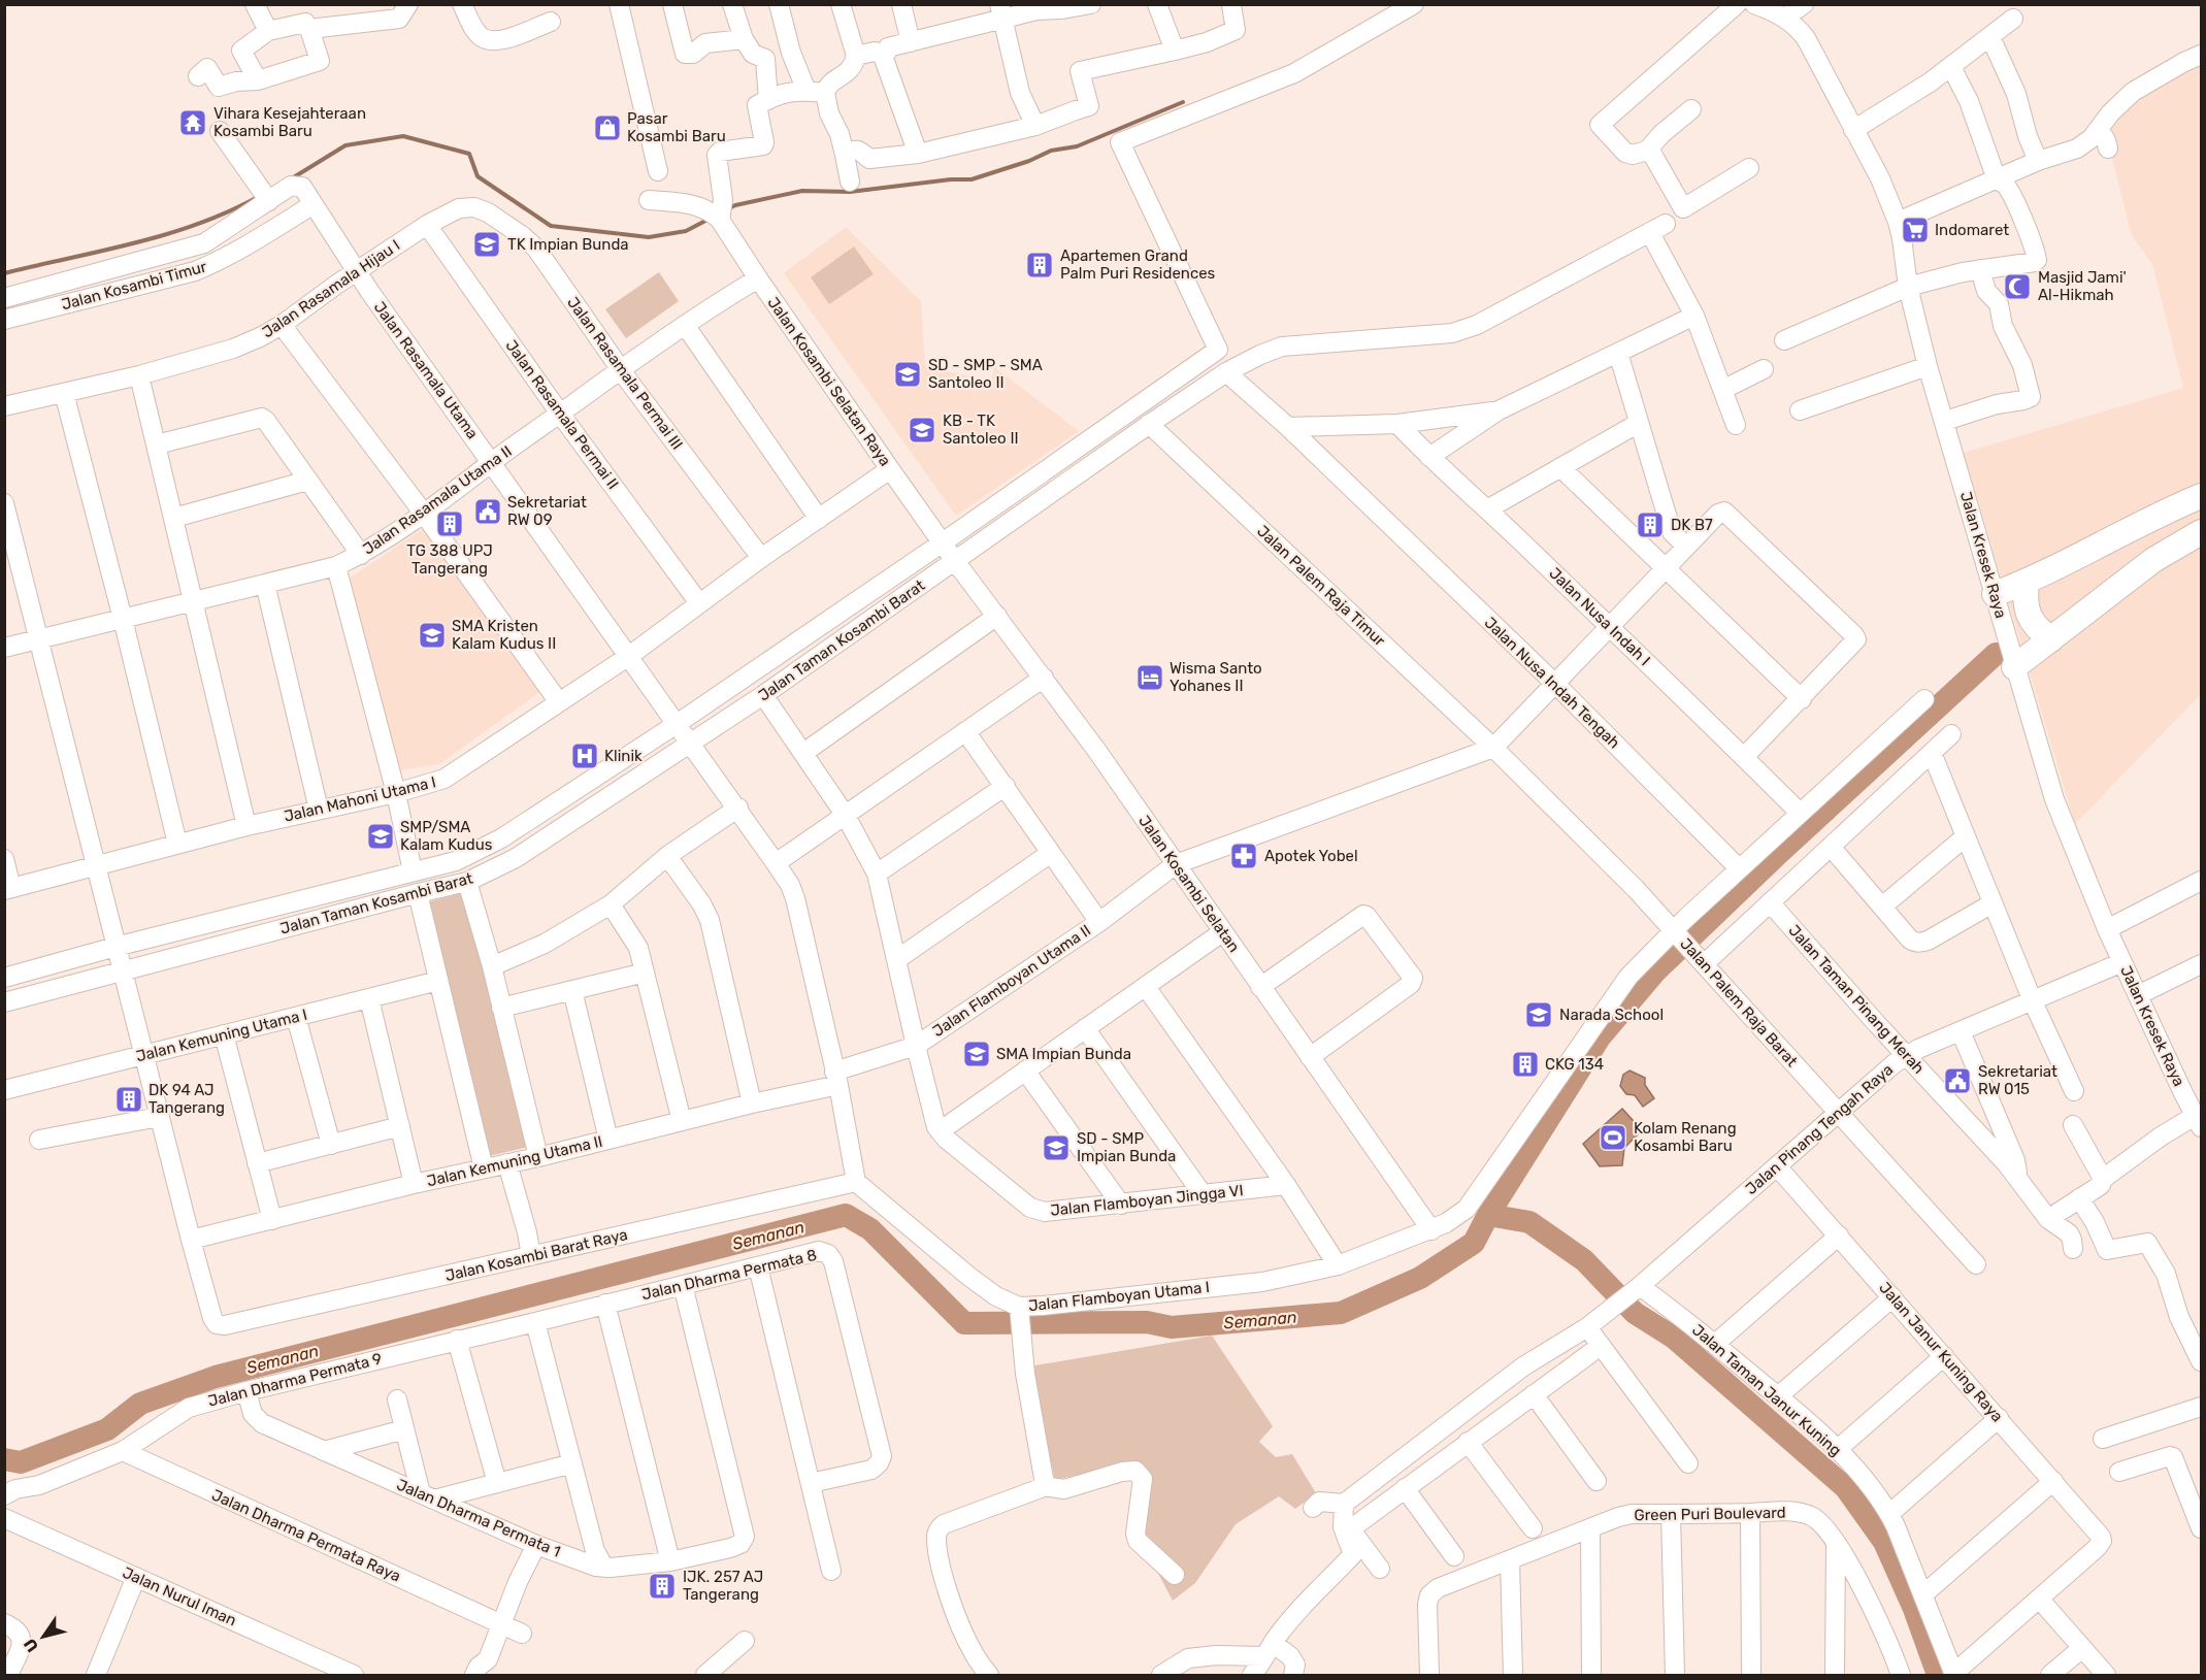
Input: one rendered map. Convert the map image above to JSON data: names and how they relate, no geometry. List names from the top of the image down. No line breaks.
{"streets":{"street":["Jalan Kosambi Timur","Jalan Rasamala Hijau I","Jalan Rasamala Utama","Jalan Rasamala Permai III","Jalan Kosambi Selatan Raya","Jalan Rasamala Permai II","Jalan Rasamala Utama II","Jalan Kresek Raya","Jalan Palem Raja Timur","Jalan Nusa Indah I","Jalan Taman Kosambi Barat","Jalan Nusa Indah Tengah","Jalan Mahoni Utama I","Jalan Kosambi Selatan","Jalan Flamboyan Utama II","Jalan Taman Pinang Merah","Jalan Palem Raja Barat","Jalan Kemuning Utama I","Jalan Pinang Tengah Raya","Jalan Kemuning Utama II","Jalan Flamboyan Jingga VI","Jalan Kosambi Barat Raya","Jalan Dharma Permata 8","Jalan Flamboyan Utama I","Jalan Janur Kuning Raya","Jalan Dharma Permata 9","Jalan Taman Janur Kuning","Green Puri Boulevard","Jalan Dharma Permata 1","Jalan Dharma Permata Raya","Jalan Nurul Iman"]},"crossings":[["Jalan Kosambi Timur","Jalan Rasamala Utama"],["Jalan Rasamala Hijau I","Jalan Rasamala Utama"],["Jalan Rasamala Hijau I","Jalan Rasamala Permai III"],["Jalan Rasamala Hijau I","Jalan Rasamala Permai II"],["Jalan Rasamala Utama","Jalan Rasamala Utama II"],["Jalan Rasamala Utama","Jalan Taman Kosambi Barat"],["Jalan Rasamala Utama","Jalan Mahoni Utama I"],["Jalan Rasamala Permai III","Jalan Rasamala Utama II"],["Jalan Kosambi Selatan Raya","Jalan Rasamala Utama II"],["Jalan Kosambi Selatan Raya","Jalan Taman Kosambi Barat"],["Jalan Kosambi Selatan Raya","Jalan Kosambi Selatan"],["Jalan Rasamala Permai II","Jalan Rasamala Utama II"],["Jalan Kresek Raya","Jalan Pinang Tengah Raya"],["Jalan Palem Raja Timur","Jalan Taman Kosambi Barat"],["Jalan Palem Raja Timur","Jalan Flamboyan Utama II"],["Jalan Palem Raja Timur","Jalan Palem Raja Barat"],["Jalan Nusa Indah I","Jalan Flamboyan Utama I"],["Jalan Taman Kosambi Barat","Jalan Nusa Indah Tengah"],["Jalan Taman Kosambi Barat","Jalan Kosambi Selatan"],["Jalan Nusa Indah Tengah","Jalan Flamboyan Utama I"],["Jalan Kosambi Selatan","Jalan Flamboyan Utama II"],["Jalan Kosambi Selatan","Jalan Flamboyan Utama I"],["Jalan Flamboyan Utama II","Jalan Palem Raja Barat"],["Jalan Flamboyan Utama II","Jalan Kemuning Utama II"],["Jalan Taman Pinang Merah","Jalan Pinang Tengah Raya"],["Jalan Palem Raja Barat","Jalan Pinang Tengah Raya"],["Jalan Palem Raja Barat","Jalan Flamboyan Utama I"],["Jalan Pinang Tengah Raya","Jalan Janur Kuning Raya"],["Jalan Pinang Tengah Raya","Jalan Taman Janur Kuning"],["Jalan Kemuning Utama II","Jalan Kosambi Barat Raya"],["Jalan Kosambi Barat Raya","Jalan Flamboyan Utama I"],["Jalan Dharma Permata 8","Jalan Dharma Permata 9"],["Jalan Dharma Permata 8","Jalan Dharma Permata 1"],["Jalan Dharma Permata 9","Jalan Dharma Permata 1"],["Jalan Dharma Permata 9","Jalan Dharma Permata Raya"]],"water":["Semanan"],"places":{"temple":["Vihara Kesejahteraan Kosambi Baru"],"shop":["Pasar Kosambi Baru"],"supermarket":["Indomaret"],"school or university":["TK Impian Bunda","SD - SMP - SMA Santoleo II","KB - TK Santoleo II","SMA Kristen Kalam Kudus II","SMP/SMA Kalam Kudus","Narada School","SMA Impian Bunda","SD - SMP Impian Bunda"],"building":["Apartemen Grand Palm Puri Residences","TG 388 UPJ Tangerang","DK B7","CKG 134","DK 94 AJ Tangerang","IJK. 257 AJ Tangerang"],"mosque":["Masjid Jami' Al-Hikmah"],"public building":["Sekretariat RW 09","Sekretariat RW 015"],"hotel":["Wisma Santo Yohanes II"],"hospital":["Klinik"],"pharmacy":["Apotek Yobel"],"sports":["Kolam Renang Kosambi Baru"]},"north":"bottom left"}
